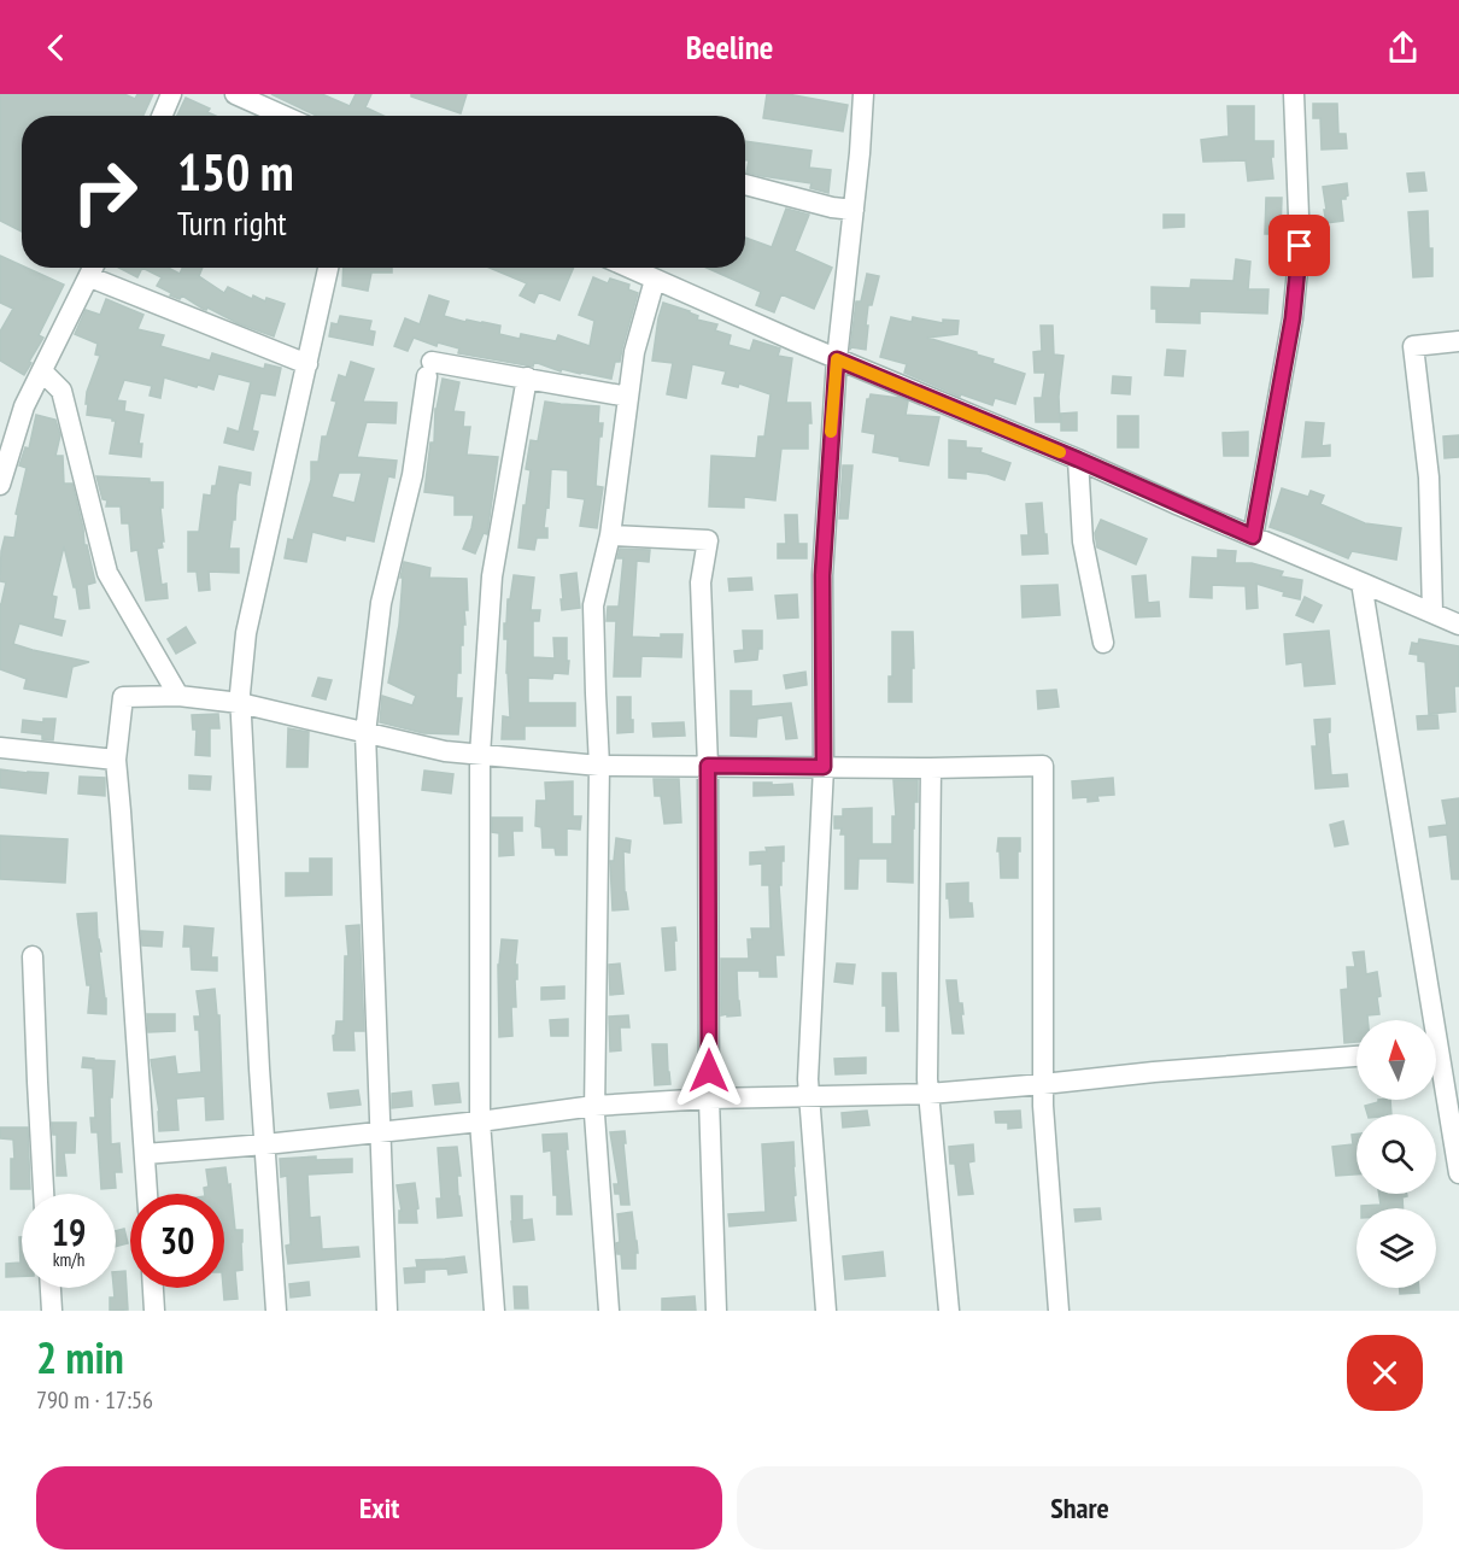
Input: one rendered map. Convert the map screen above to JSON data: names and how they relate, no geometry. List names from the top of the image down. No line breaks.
{"north":"top","page":{"header":"Beeline","turn":["150 m","Turn right"],"speed":"19 km/h","limit":"30","heading":["2 min","790 m · 17:56"],"buttons":["Exit","Share"]}}
